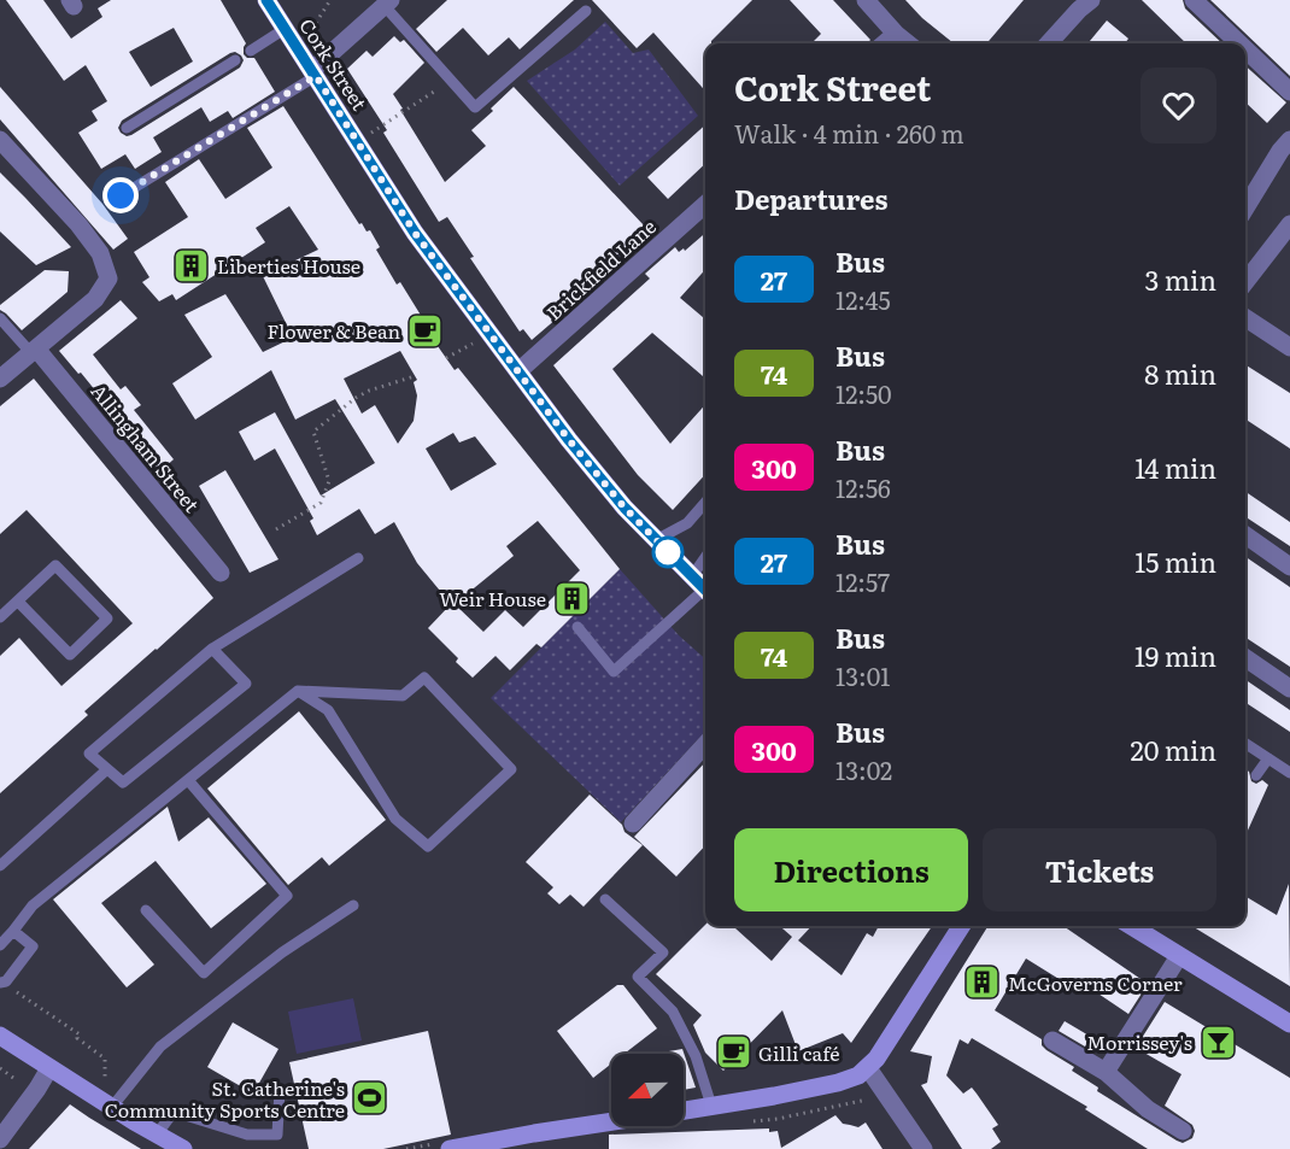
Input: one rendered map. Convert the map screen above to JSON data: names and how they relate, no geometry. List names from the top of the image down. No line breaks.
{"streets":{"main road":["Cork Street"],"street":["Brickfield Lane","Allingham Street"]},"crossings":[["Cork Street","Brickfield Lane"]],"places":{"building":["Liberties House","Weir House","McGoverns Corner"],"cafe":["Flower & Bean","Gilli café"],"bar":["Morrissey's"],"sports":["St. Catherine's Community Sports Centre"]},"lines":["bus line 27"],"north":"left","page":{"heading":[["Cork Street","Walk · 4 min · 260 m"],"Departures"],"list":[{"mark":"27","name":"Bus","note":"12:45","value":"3 min"},{"mark":"74","name":"Bus","note":"12:50","value":"8 min"},{"mark":"300","name":"Bus","note":"12:56","value":"14 min"},{"mark":"27","name":"Bus","note":"12:57","value":"15 min"},{"mark":"74","name":"Bus","note":"13:01","value":"19 min"},{"mark":"300","name":"Bus","note":"13:02","value":"20 min"}],"buttons":["Directions","Tickets"]}}
